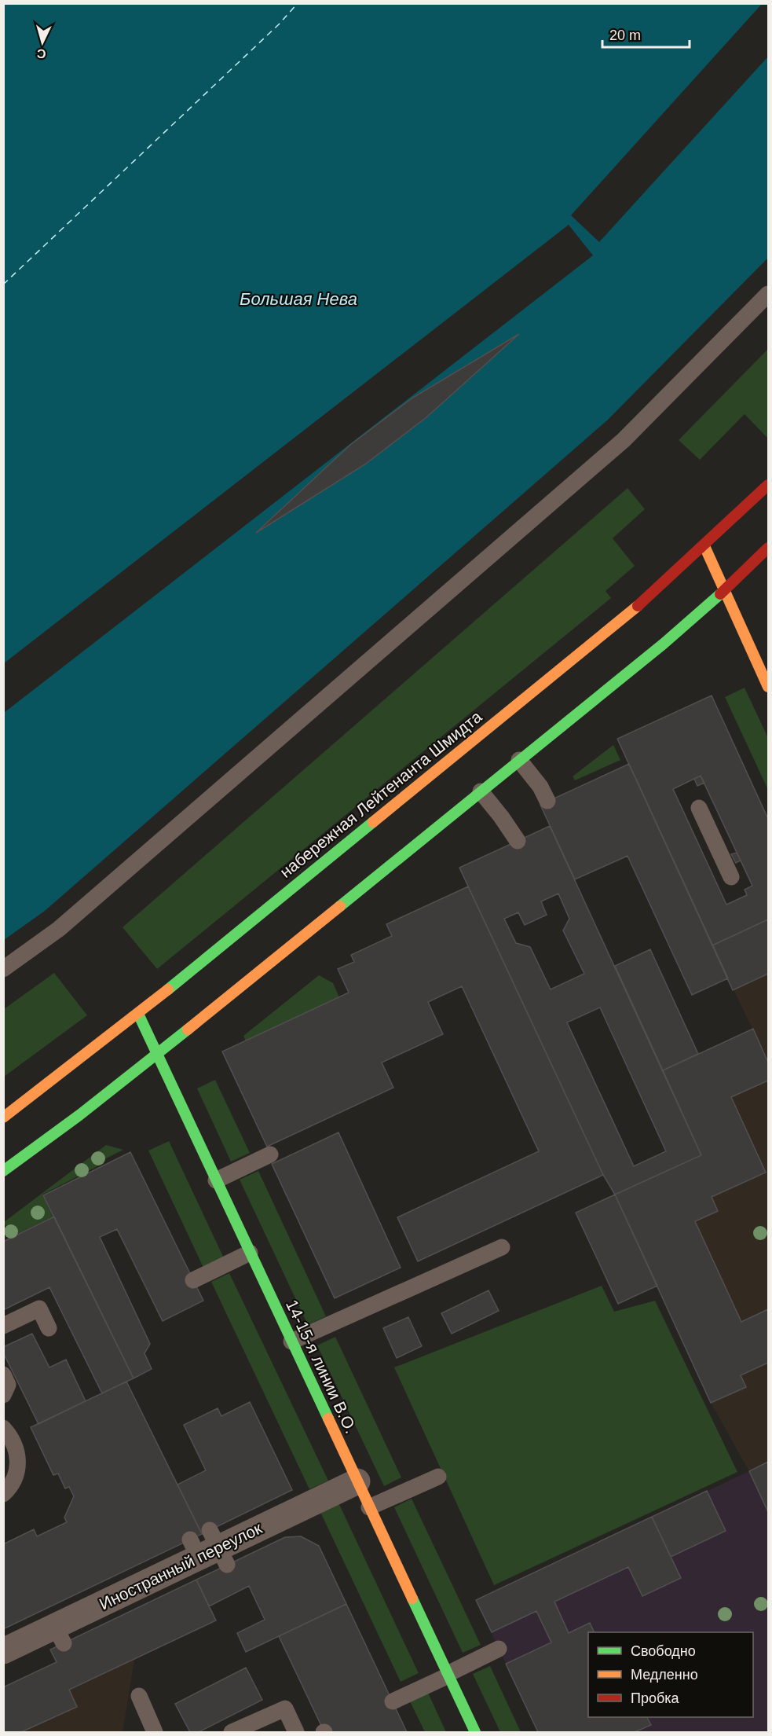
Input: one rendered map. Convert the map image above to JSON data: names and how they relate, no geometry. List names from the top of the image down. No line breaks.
{"streets":{"street":["набережная Лейтенанта Шмидта","14-15-я линии В.О.","Иностранный переулок"]},"crossings":[["набережная Лейтенанта Шмидта","14-15-я линии В.О."],["14-15-я линии В.О.","Иностранный переулок"]],"water":["Большая Нева"],"legend":["Свободно","Медленно","Пробка"],"scale_bar":"20 m","north":"bottom"}
